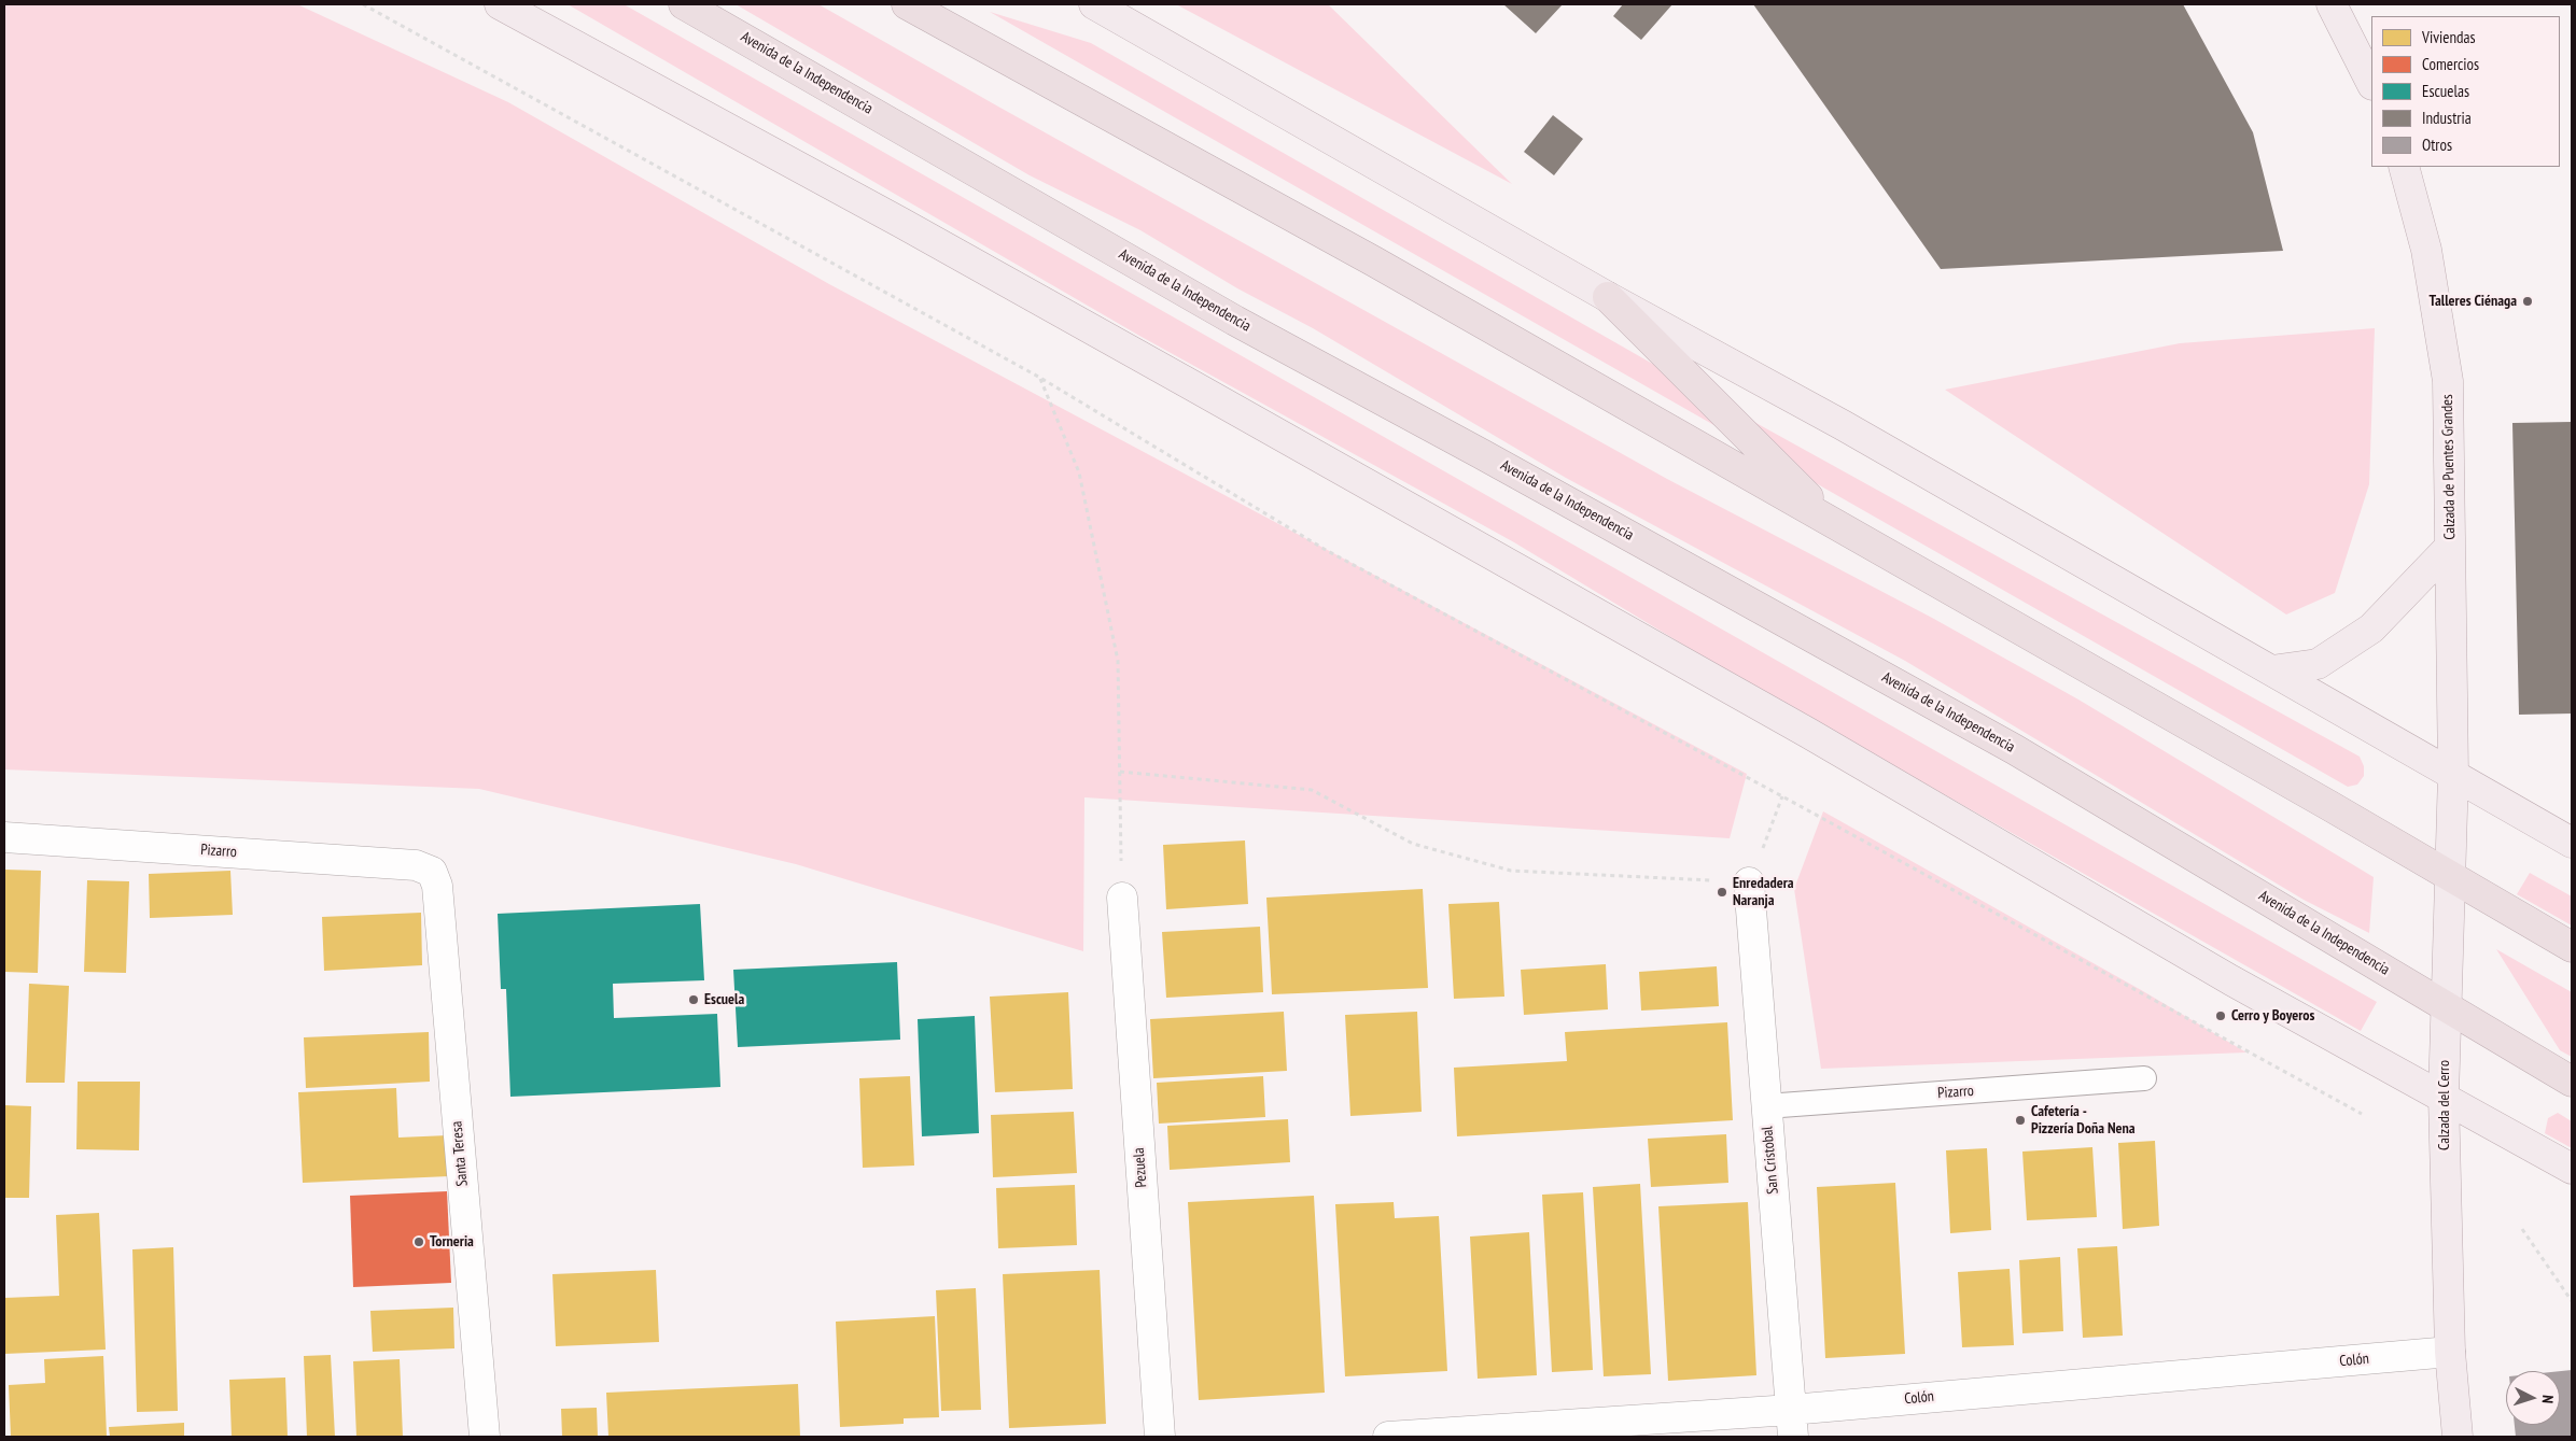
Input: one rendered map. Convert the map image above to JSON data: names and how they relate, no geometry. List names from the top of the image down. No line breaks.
{"streets":{"highway":["Avenida de la Independencia"],"main road":["Calzada de Puentes Grandes","Calzada del Cerro"],"street":["Pizarro","Santa Teresa","San Cristobal","Pezuela","Colón"]},"crossings":[["Avenida de la Independencia","Calzada del Cerro"],["Calzada de Puentes Grandes","Calzada del Cerro"],["Pizarro","Santa Teresa"],["Pizarro","San Cristobal"],["Calzada del Cerro","Colón"],["San Cristobal","Colón"]],"places":["Talleres Ciénaga","Enredadera Naranja","Escuela","Cerro y Boyeros","Cafetería - Pizzería Doña Nena","Torneria"],"legend":["Viviendas","Comercios","Escuelas","Industria","Otros"],"north":"right"}
